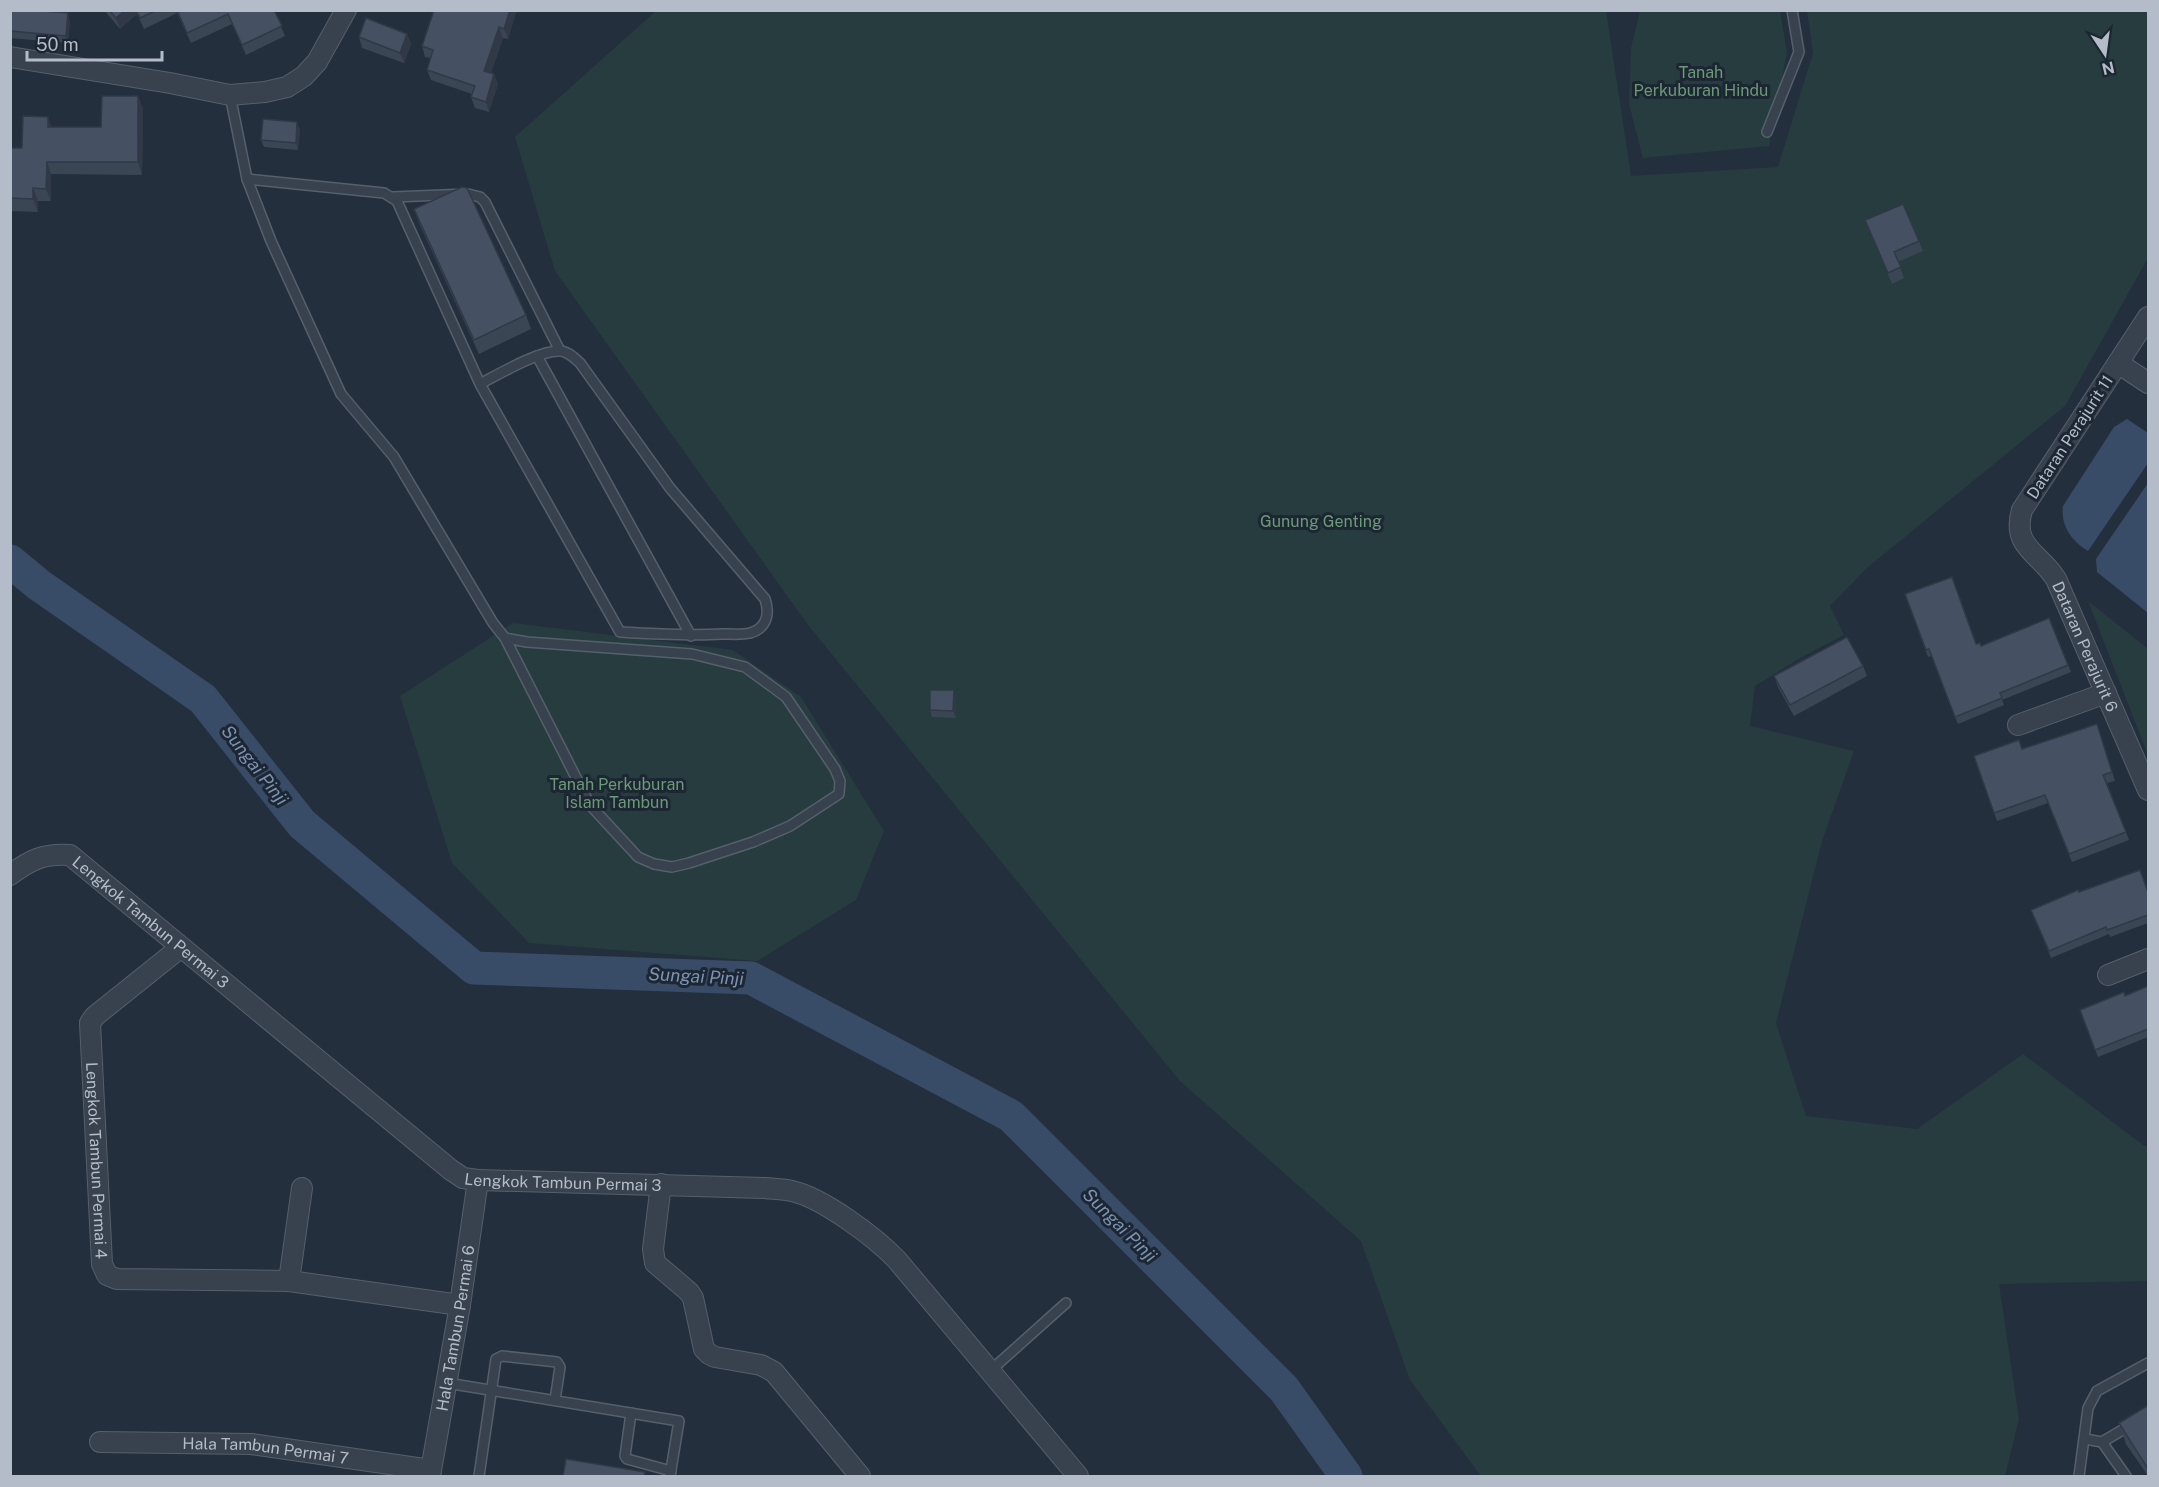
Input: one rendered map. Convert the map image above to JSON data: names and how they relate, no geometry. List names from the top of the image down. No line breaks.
{"streets":{"street":["Dataran Perajurit 11","Dataran Perajurit 6","Lengkok Tambun Permai 3","Lengkok Tambun Permai 4","Hala Tambun Permai 6","Hala Tambun Permai 7"]},"crossings":[["Dataran Perajurit 11","Dataran Perajurit 6"],["Lengkok Tambun Permai 3","Lengkok Tambun Permai 4"],["Lengkok Tambun Permai 3","Hala Tambun Permai 6"],["Lengkok Tambun Permai 4","Hala Tambun Permai 6"],["Hala Tambun Permai 6","Hala Tambun Permai 7"]],"water":["Sungai Pinji"],"parks":["Tanah Perkuburan Hindu","Gunung Genting","Tanah Perkuburan Islam Tambun"],"scale_bar":"50 m","north":"bottom"}
